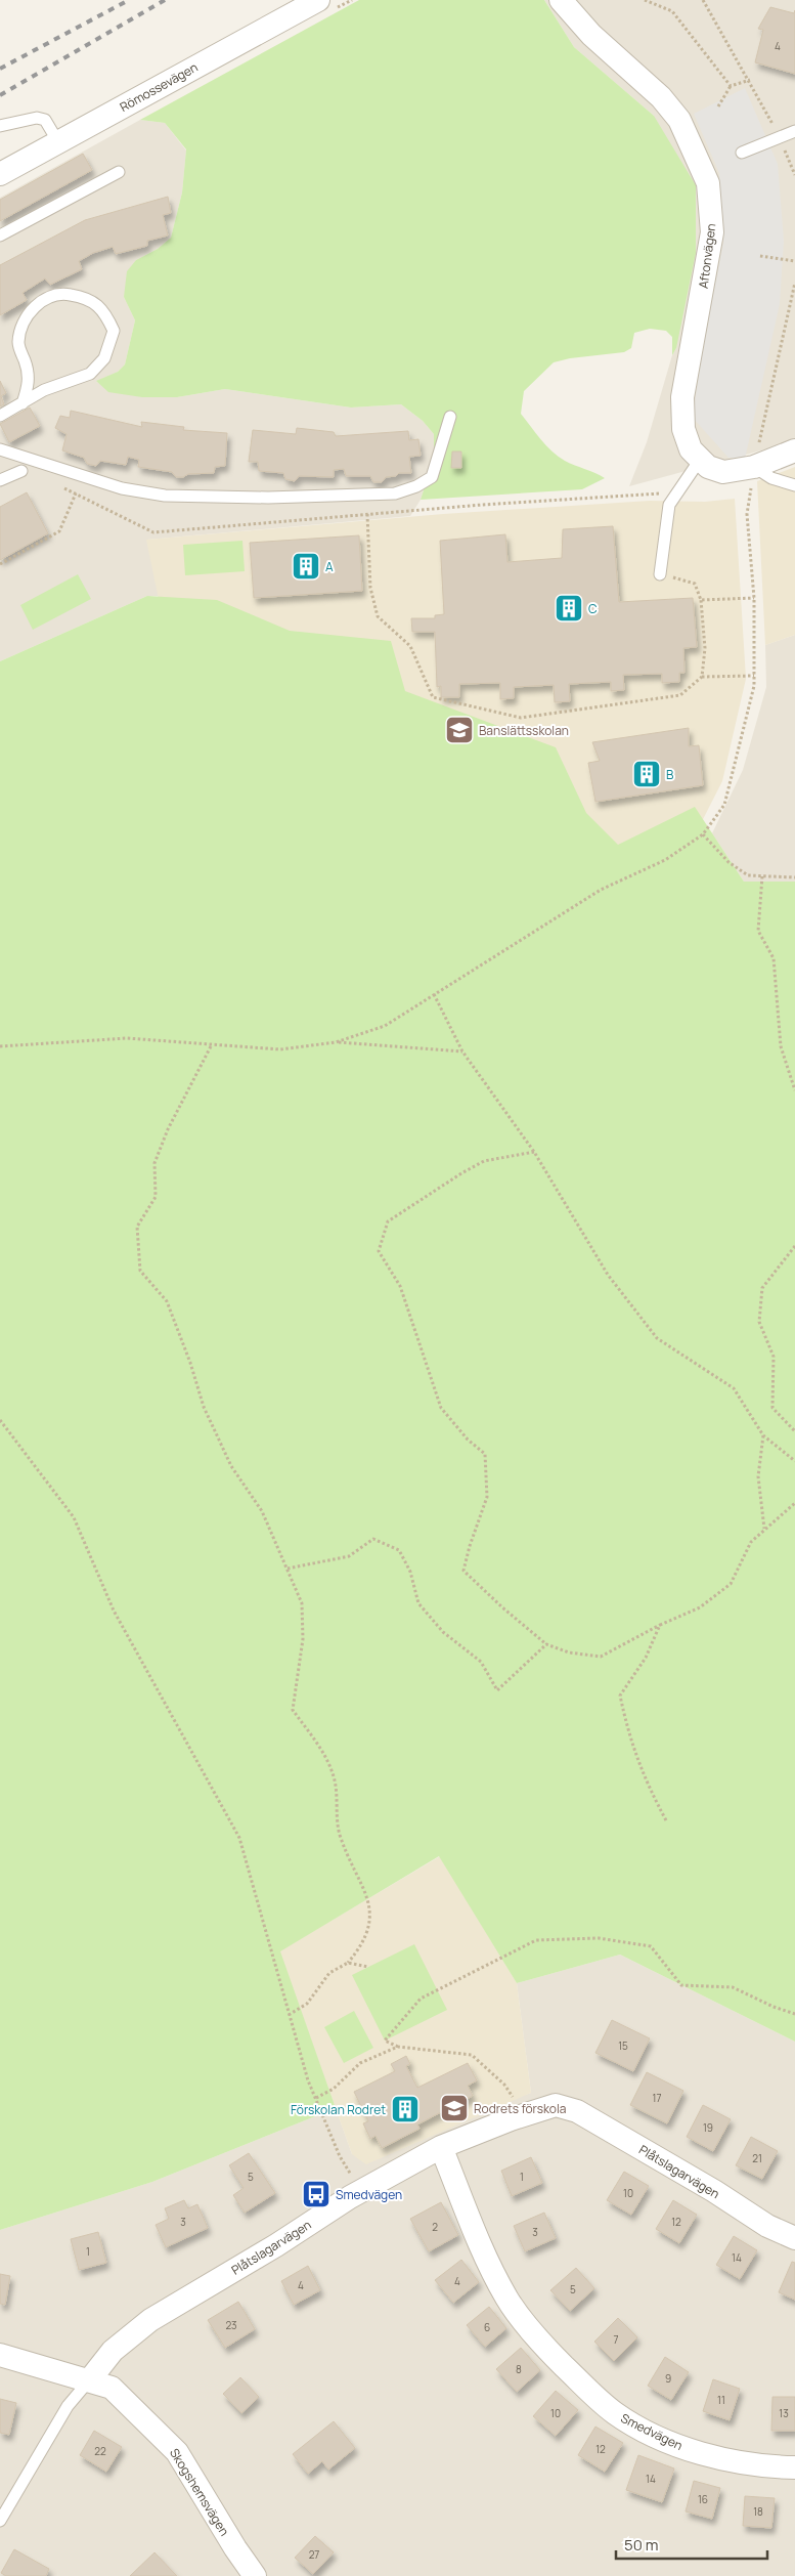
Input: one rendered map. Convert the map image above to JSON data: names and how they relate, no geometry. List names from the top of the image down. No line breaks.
{"streets":{"street":["Römossevägen","Aftonvägen","Plåtslagarvägen","Smedvägen","Skogshemsvägen"]},"crossings":[["Plåtslagarvägen","Smedvägen"],["Plåtslagarvägen","Skogshemsvägen"]],"places":{"building":["A","C","B","Förskolan Rodret"],"school or university":["Banslättsskolan","Rodrets förskola"],"bus stop":["Smedvägen"]},"house_numbers":["4","15","17","19","21","5","1","10","3","12","2","3","1","14","4","4","5","23","6","7","8","9","11","10","13","12","22","14","16","18","27"],"scale_bar":"50 m"}
